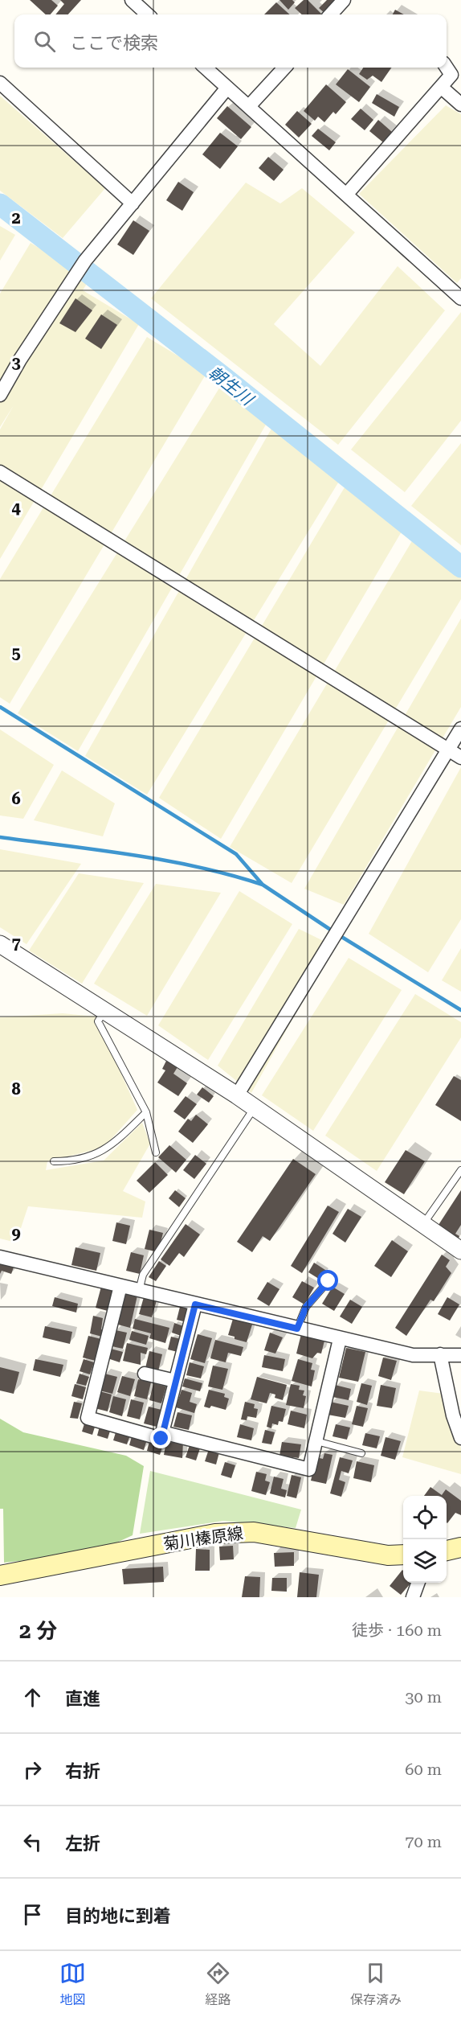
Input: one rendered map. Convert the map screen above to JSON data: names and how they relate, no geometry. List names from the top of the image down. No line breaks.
{"streets":{"main road":["菊川榛原線"]},"water":["朝生川"],"page":{"search":"ここで検索","heading":["2 分","徒歩 · 160 m"],"list":[["直進","30 m"],["右折","60 m"],["左折","70 m"],"目的地に到着"],"nav":["地図","経路","保存済み"]},"grid":{"rows":["2","3","4","5","6","7","8","9"]}}
